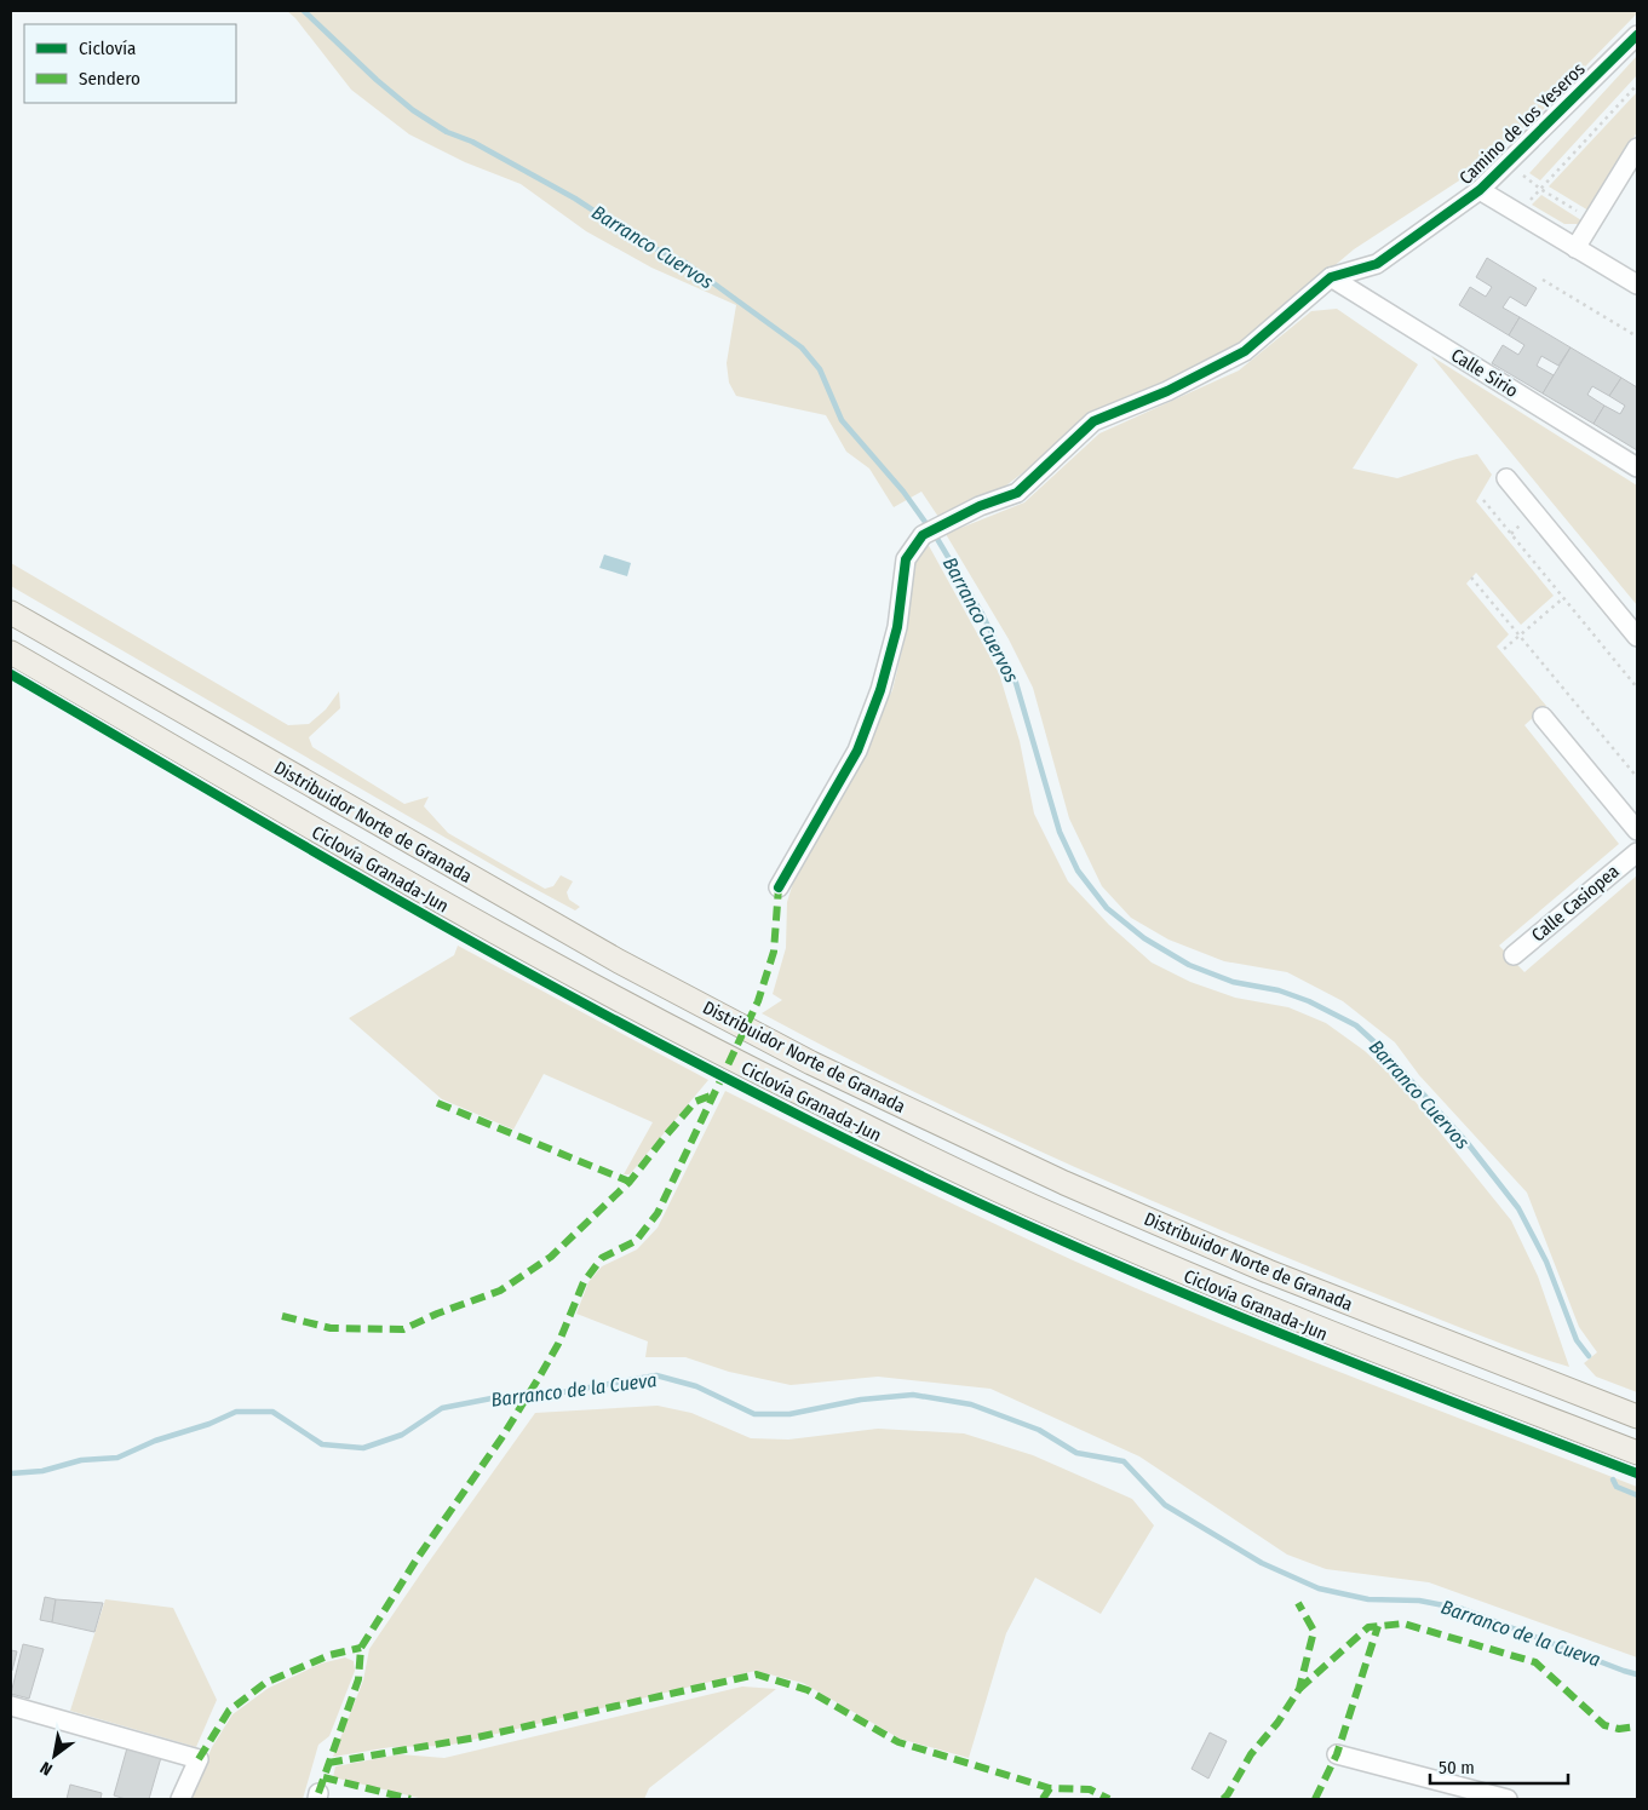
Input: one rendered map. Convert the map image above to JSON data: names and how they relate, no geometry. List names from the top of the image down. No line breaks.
{"streets":{"main road":["Distribuidor Norte de Granada"],"street":["Camino de los Yeseros","Calle Sirio","Calle Casiopea"],"cycle path":["Ciclovía Granada-Jun"]},"crossings":[["Camino de los Yeseros","Calle Sirio"]],"water":["Barranco Cuervos","Barranco de la Cueva"],"legend":["Ciclovía","Sendero"],"scale_bar":"50 m","north":"bottom left"}
